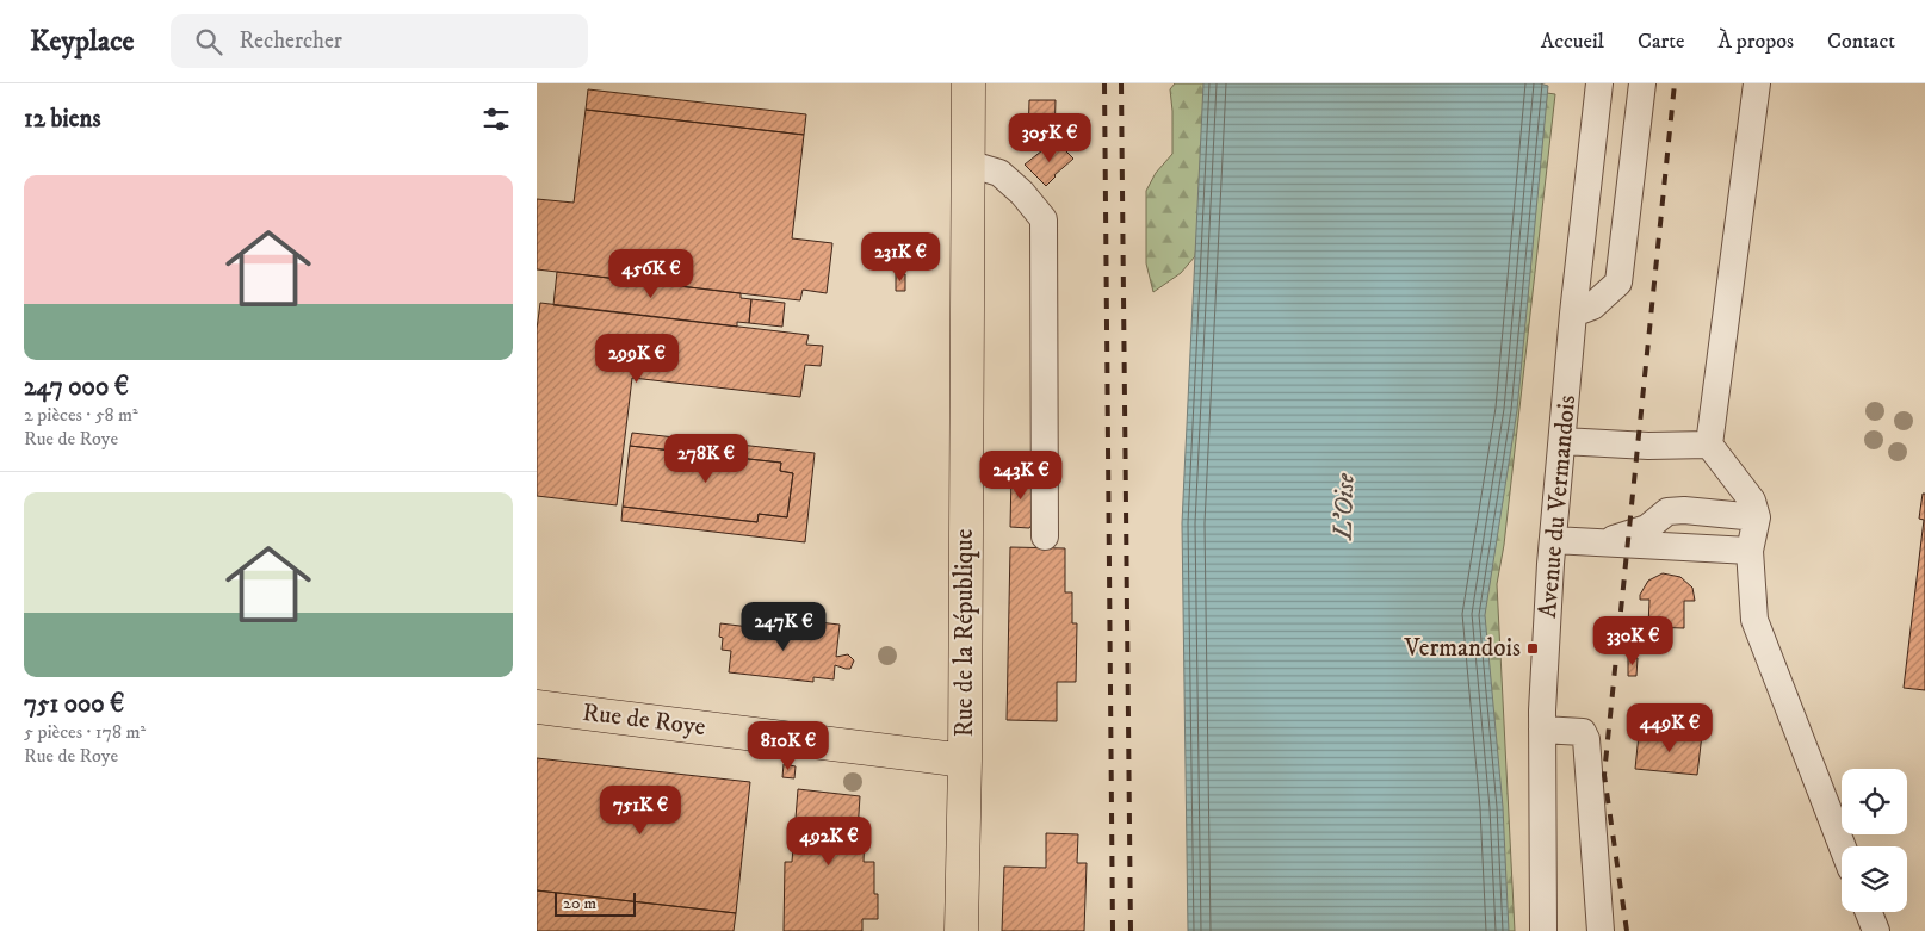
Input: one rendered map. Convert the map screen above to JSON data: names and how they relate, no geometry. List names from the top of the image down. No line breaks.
{"streets":{"main road":["Rue de la République","Rue de Roye"],"street":["Avenue du Vermandois"]},"crossings":[["Rue de la République","Rue de Roye"]],"water":["L'Oise"],"places":{"transit":["Vermandois"]},"scale_bar":"20 m","page":{"header":"Keyplace","search":"Rechercher","nav":["Accueil","Carte","À propos","Contact"],"heading":"12 biens","price":["305K €","231K €","456K €","299K €","278K €","243K €","247K €","330K €","449K €","810K €","751K €","492K €"],"list":[{"name":"247 000 €","note":"2 pièces · 58 m² · Rue de Roye"},{"name":"751 000 €","note":"5 pièces · 178 m² · Rue de Roye"}],"scale":"20 m"}}
